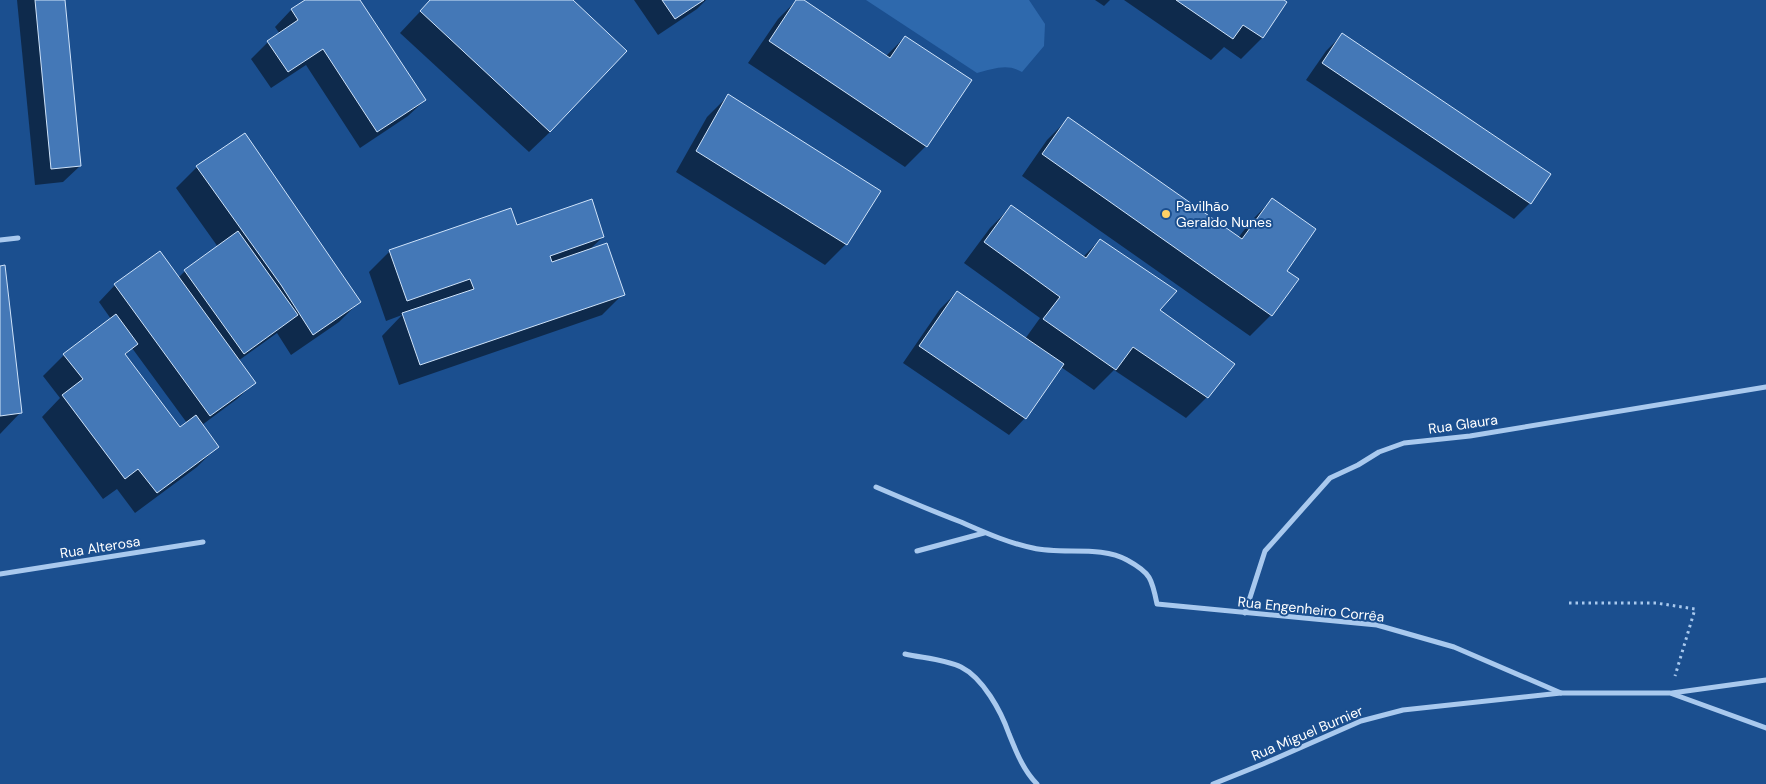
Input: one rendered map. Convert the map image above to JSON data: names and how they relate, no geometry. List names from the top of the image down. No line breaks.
{"streets":{"street":["Rua Glaura","Rua Alterosa","Rua Engenheiro Corrêa","Rua Miguel Burnier"]},"crossings":[["Rua Glaura","Rua Engenheiro Corrêa"],["Rua Engenheiro Corrêa","Rua Miguel Burnier"]],"places":["Pavilhão Geraldo Nunes"]}
